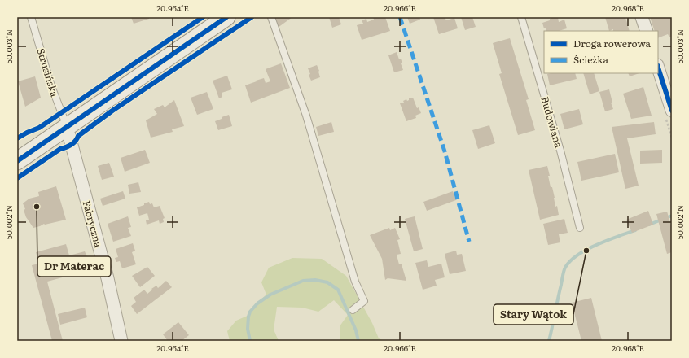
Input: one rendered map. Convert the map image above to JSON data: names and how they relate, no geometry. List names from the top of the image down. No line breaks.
{"streets":{"street":["Fabryczna"],"lane":["Strusińska","Budowlana"]},"crossings":[["Strusińska","Fabryczna"]],"places":["Dr Materac","Stary Wątok"],"legend":["Droga rowerowa","Ścieżka"],"coordinates":["20.964°E","20.966°E","20.968°E","50.003°N","50.002°N"]}
